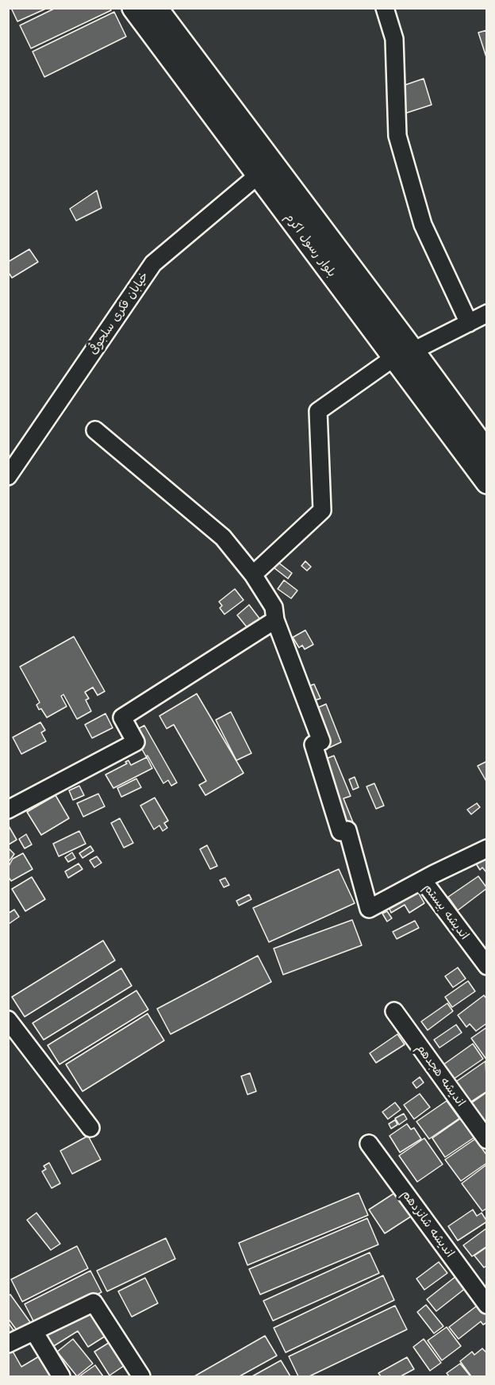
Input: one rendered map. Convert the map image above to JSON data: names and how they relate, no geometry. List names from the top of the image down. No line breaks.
{"streets":{"main road":["بلوار رسول اکرم"],"street":["خیابان فکری سلجوقی","اندیشه بیستم","اندیشه هجدهم","اندیشه شانزدهم"]},"crossings":[["بلوار رسول اکرم","خیابان فکری سلجوقی"]]}
